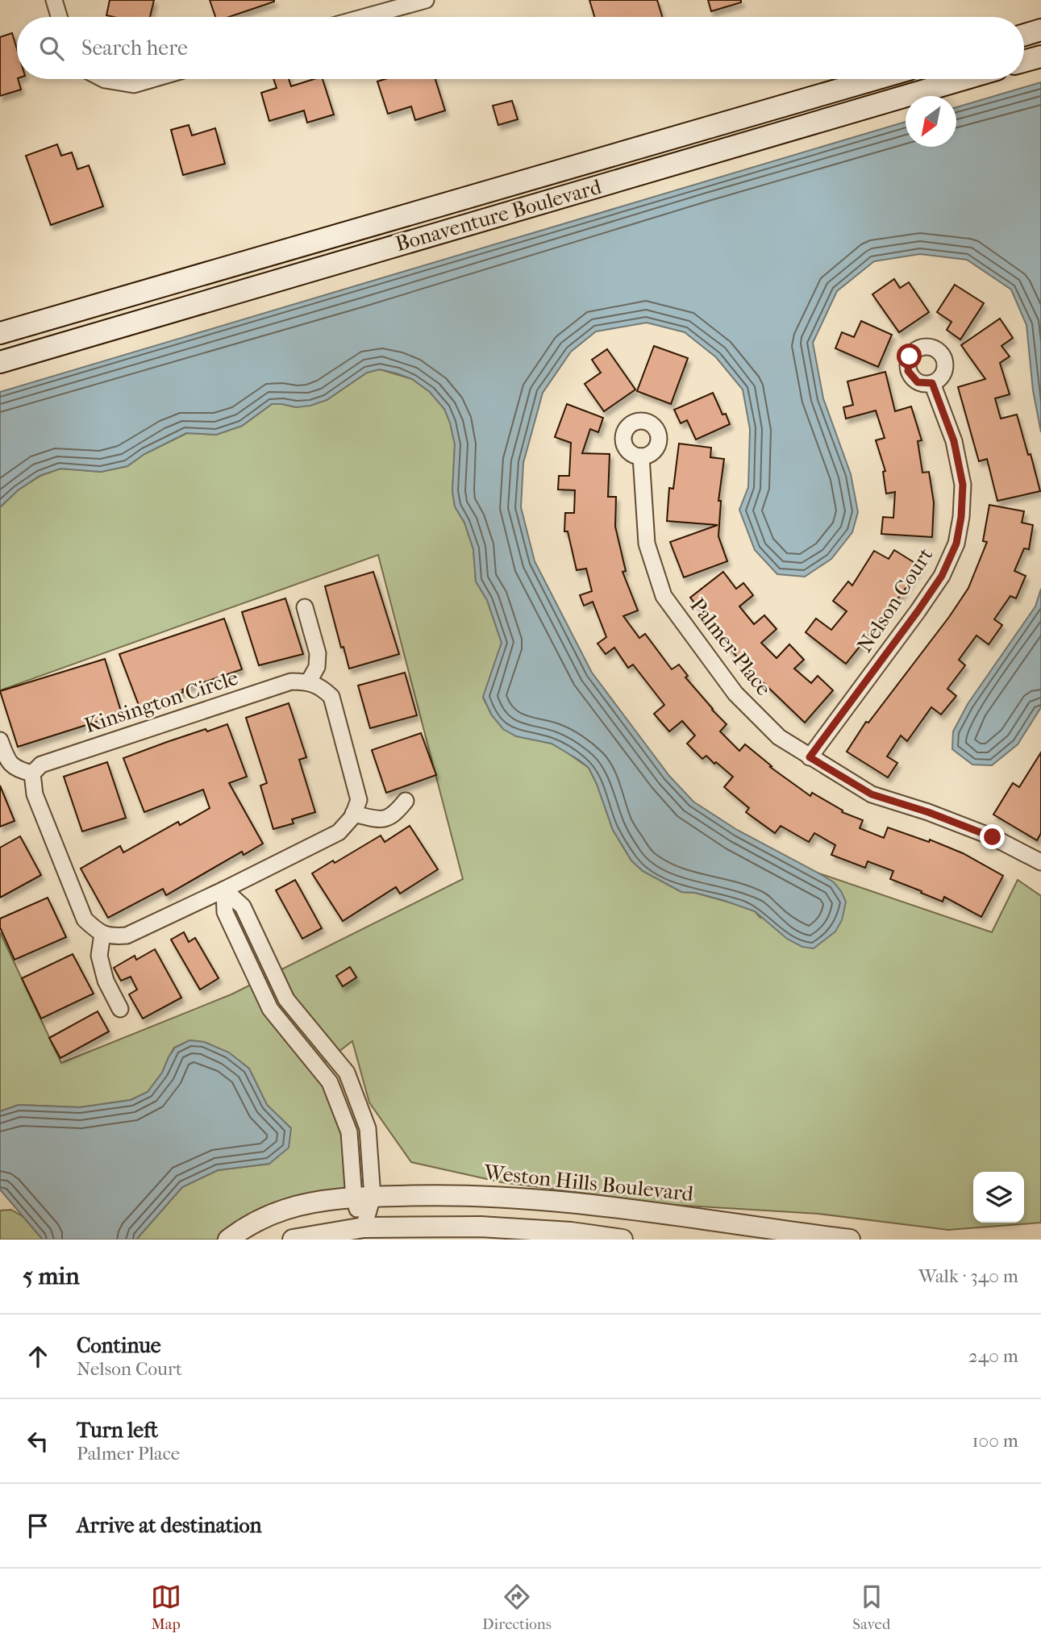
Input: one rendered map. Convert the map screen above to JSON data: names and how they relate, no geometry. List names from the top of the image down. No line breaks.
{"streets":{"main road":["Bonaventure Boulevard"],"street":["Nelson Court","Palmer Place","Kinsington Circle","Weston Hills Boulevard"]},"crossings":[["Nelson Court","Palmer Place"]],"north":"bottom left","page":{"search":"Search here","heading":["5 min","Walk · 340 m"],"list":[["Continue","Nelson Court","240 m"],["Turn left","Palmer Place","100 m"],"Arrive at destination"],"nav":["Map","Directions","Saved"]}}
